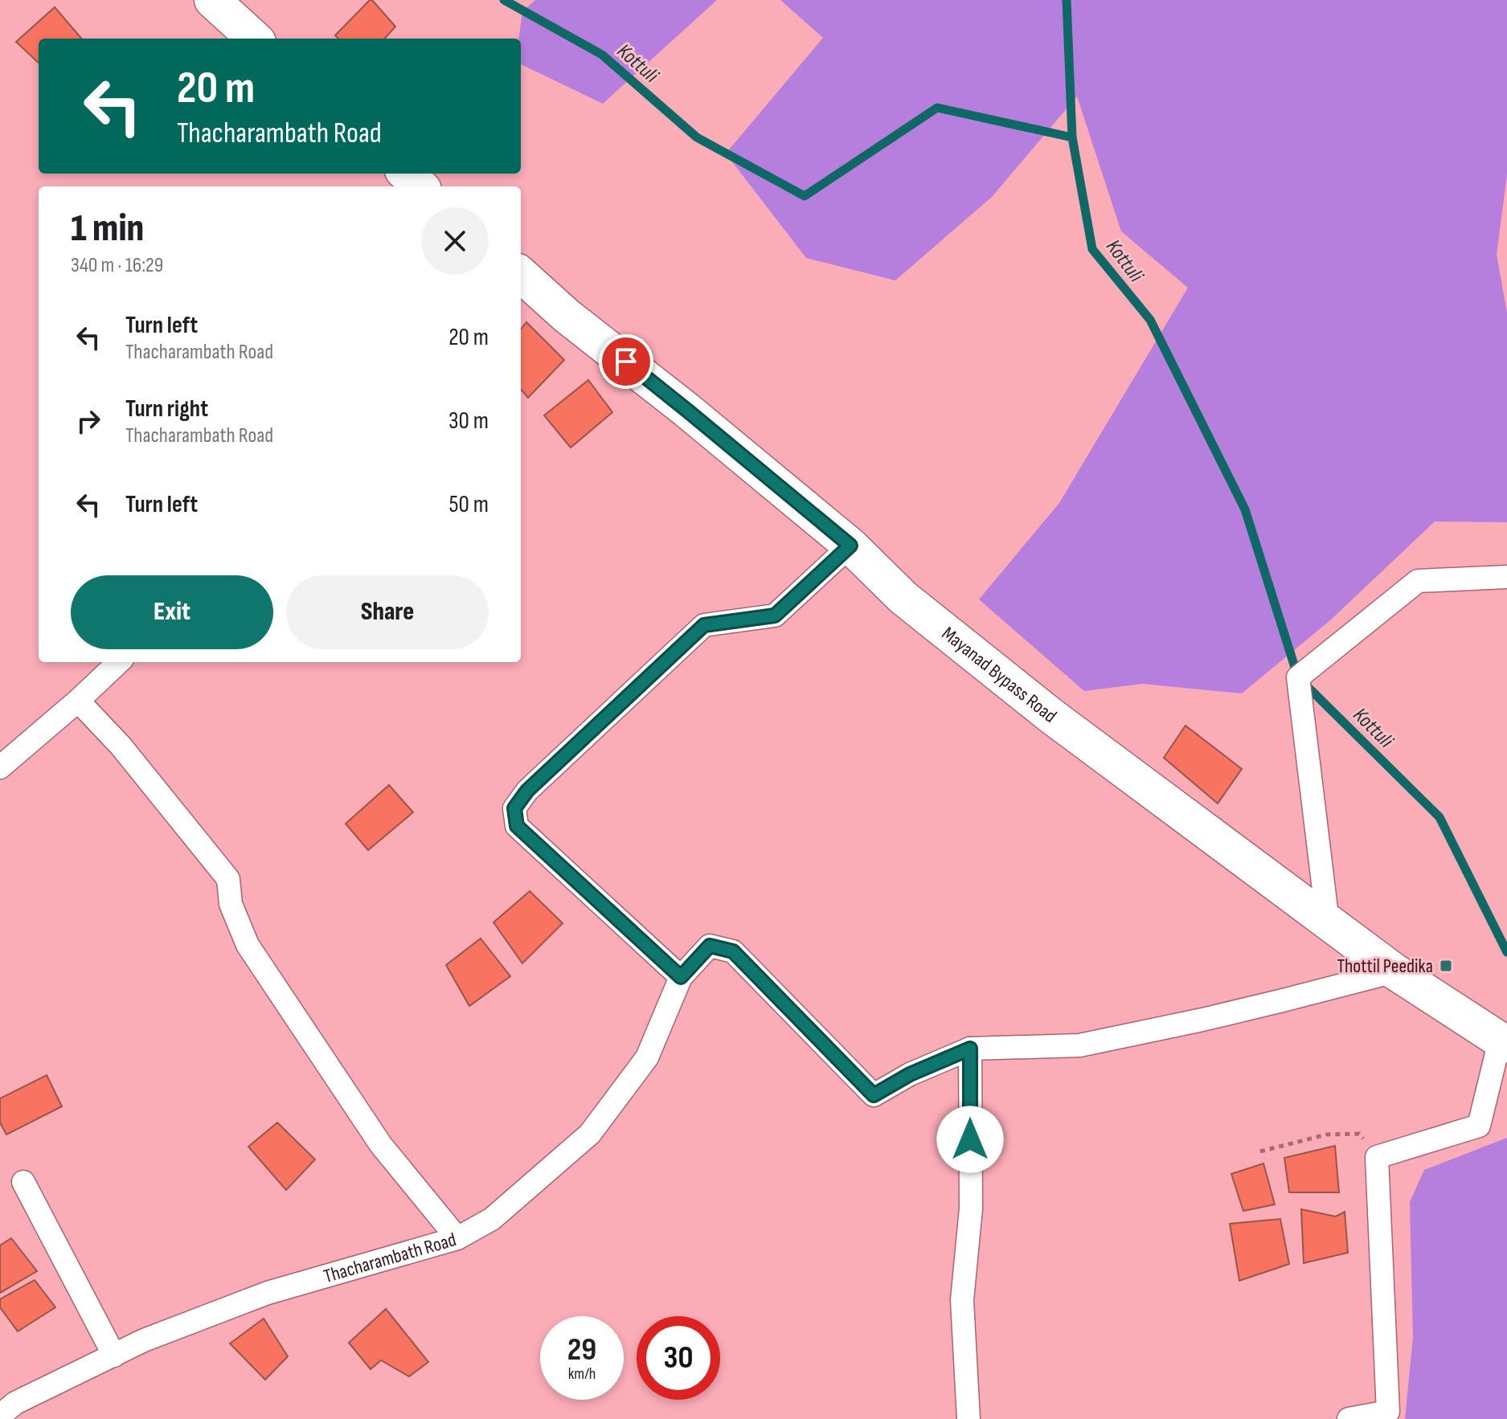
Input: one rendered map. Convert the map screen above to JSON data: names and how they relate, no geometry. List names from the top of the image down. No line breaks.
{"streets":{"main road":["Mayanad Bypass Road"],"street":["Thacharambath Road"]},"water":["Kottuli"],"places":{"transit":["Thottil Peedika"]},"page":{"turn":["20 m","Thacharambath Road"],"heading":["1 min","340 m · 16:29"],"list":[{"name":"Turn left","note":"Thacharambath Road","value":"20 m"},{"name":"Turn right","note":"Thacharambath Road","value":"30 m"},{"name":"Turn left","value":"50 m"}],"buttons":["Exit","Share"],"speed":"29 km/h","limit":"30"}}
